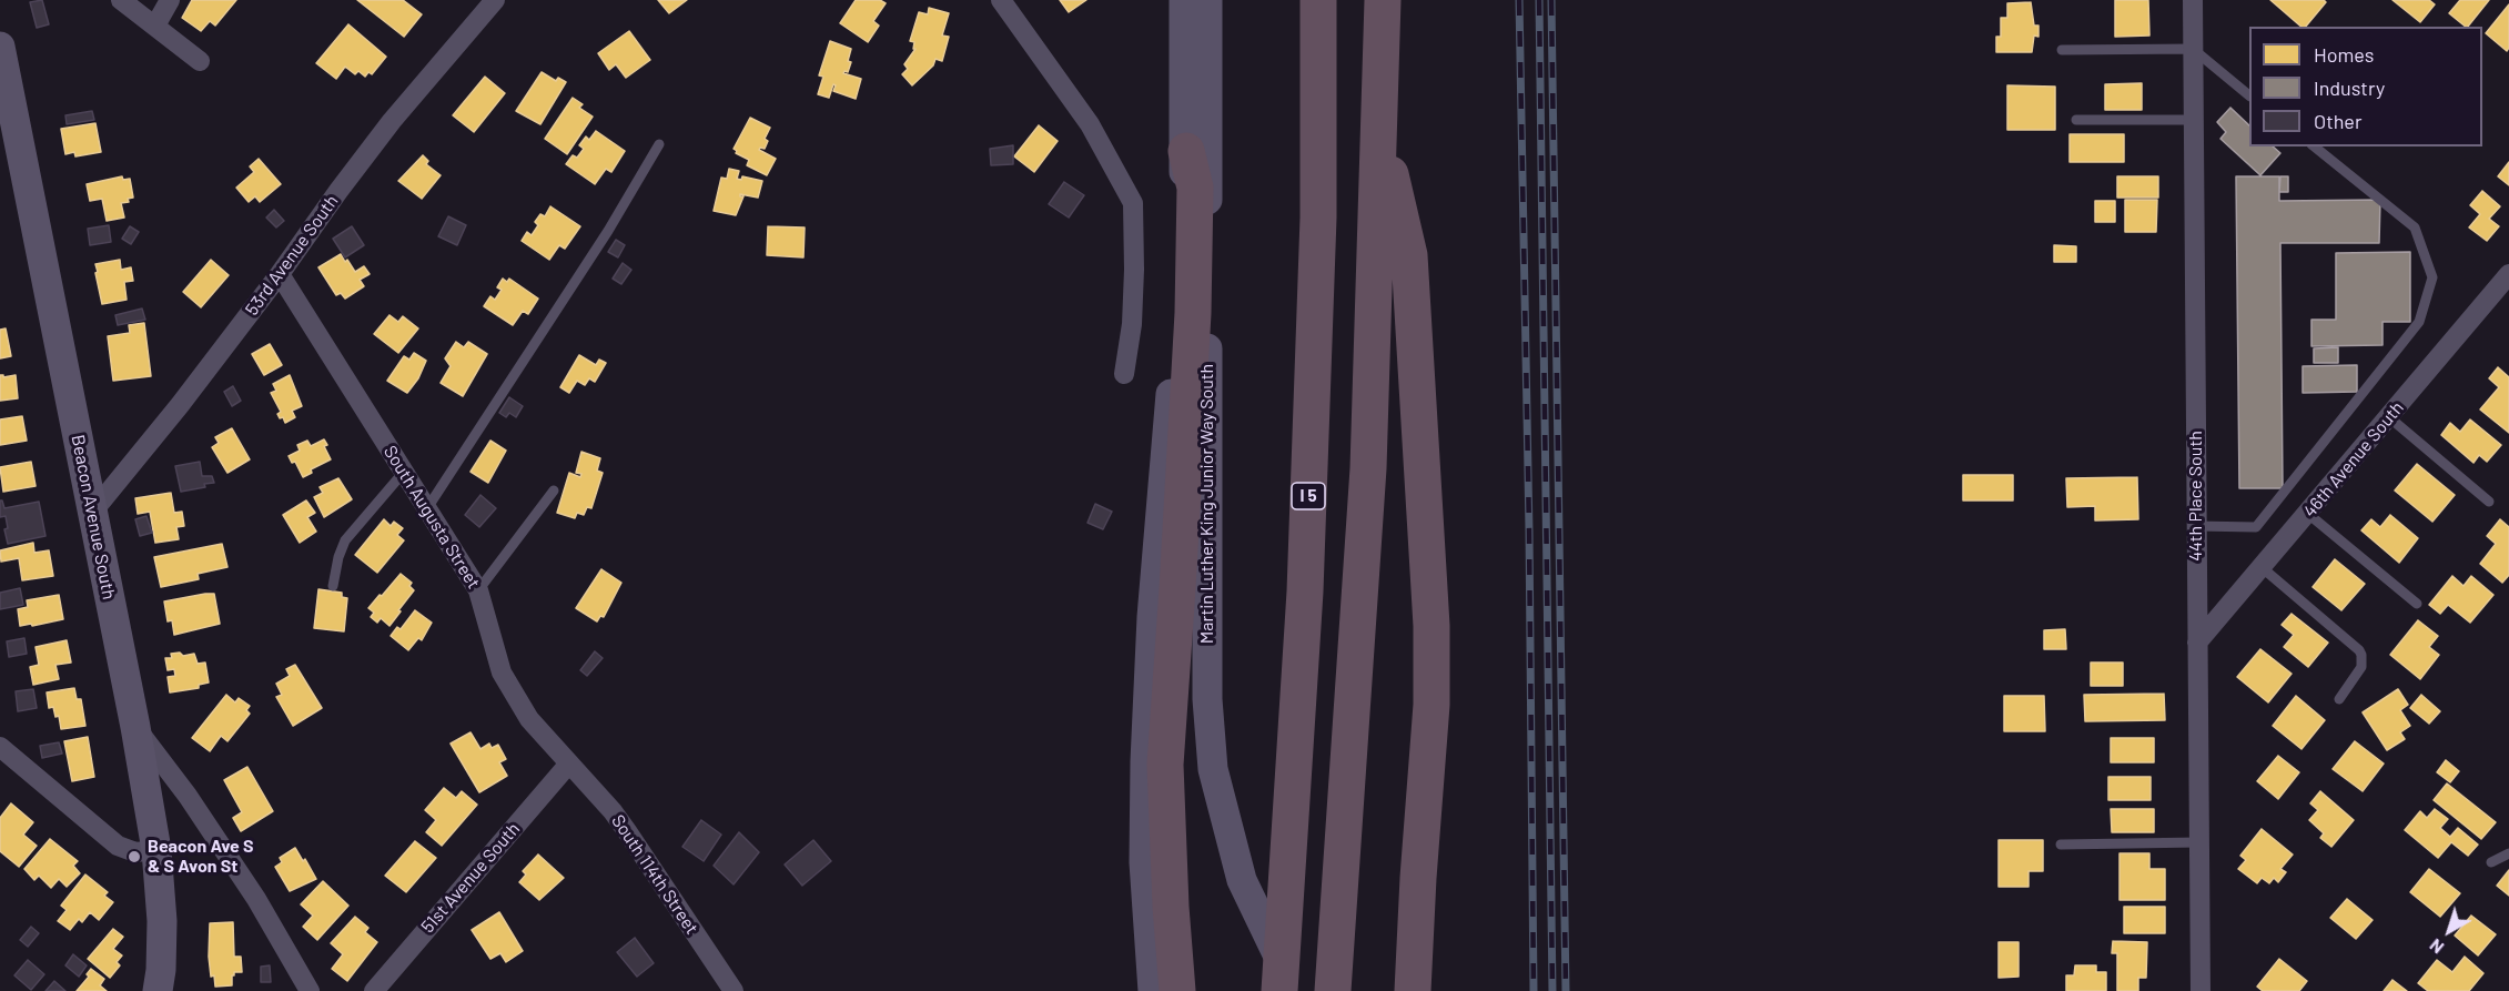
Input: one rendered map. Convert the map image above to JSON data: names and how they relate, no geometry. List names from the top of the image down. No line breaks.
{"streets":{"highway":["I 5"],"main road":["Martin Luther King Junior Way South","Beacon Avenue South"],"street":["53rd Avenue South","46th Avenue South","44th Place South","South Augusta Street","South 114th Street","51st Avenue South"]},"crossings":[["53rd Avenue South","Beacon Avenue South"],["53rd Avenue South","South Augusta Street"],["46th Avenue South","44th Place South"],["South Augusta Street","South 114th Street"],["South Augusta Street","51st Avenue South"],["South 114th Street","51st Avenue South"]],"places":["Beacon Ave S & S Avon St"],"legend":["Homes","Industry","Other"],"north":"bottom left"}
